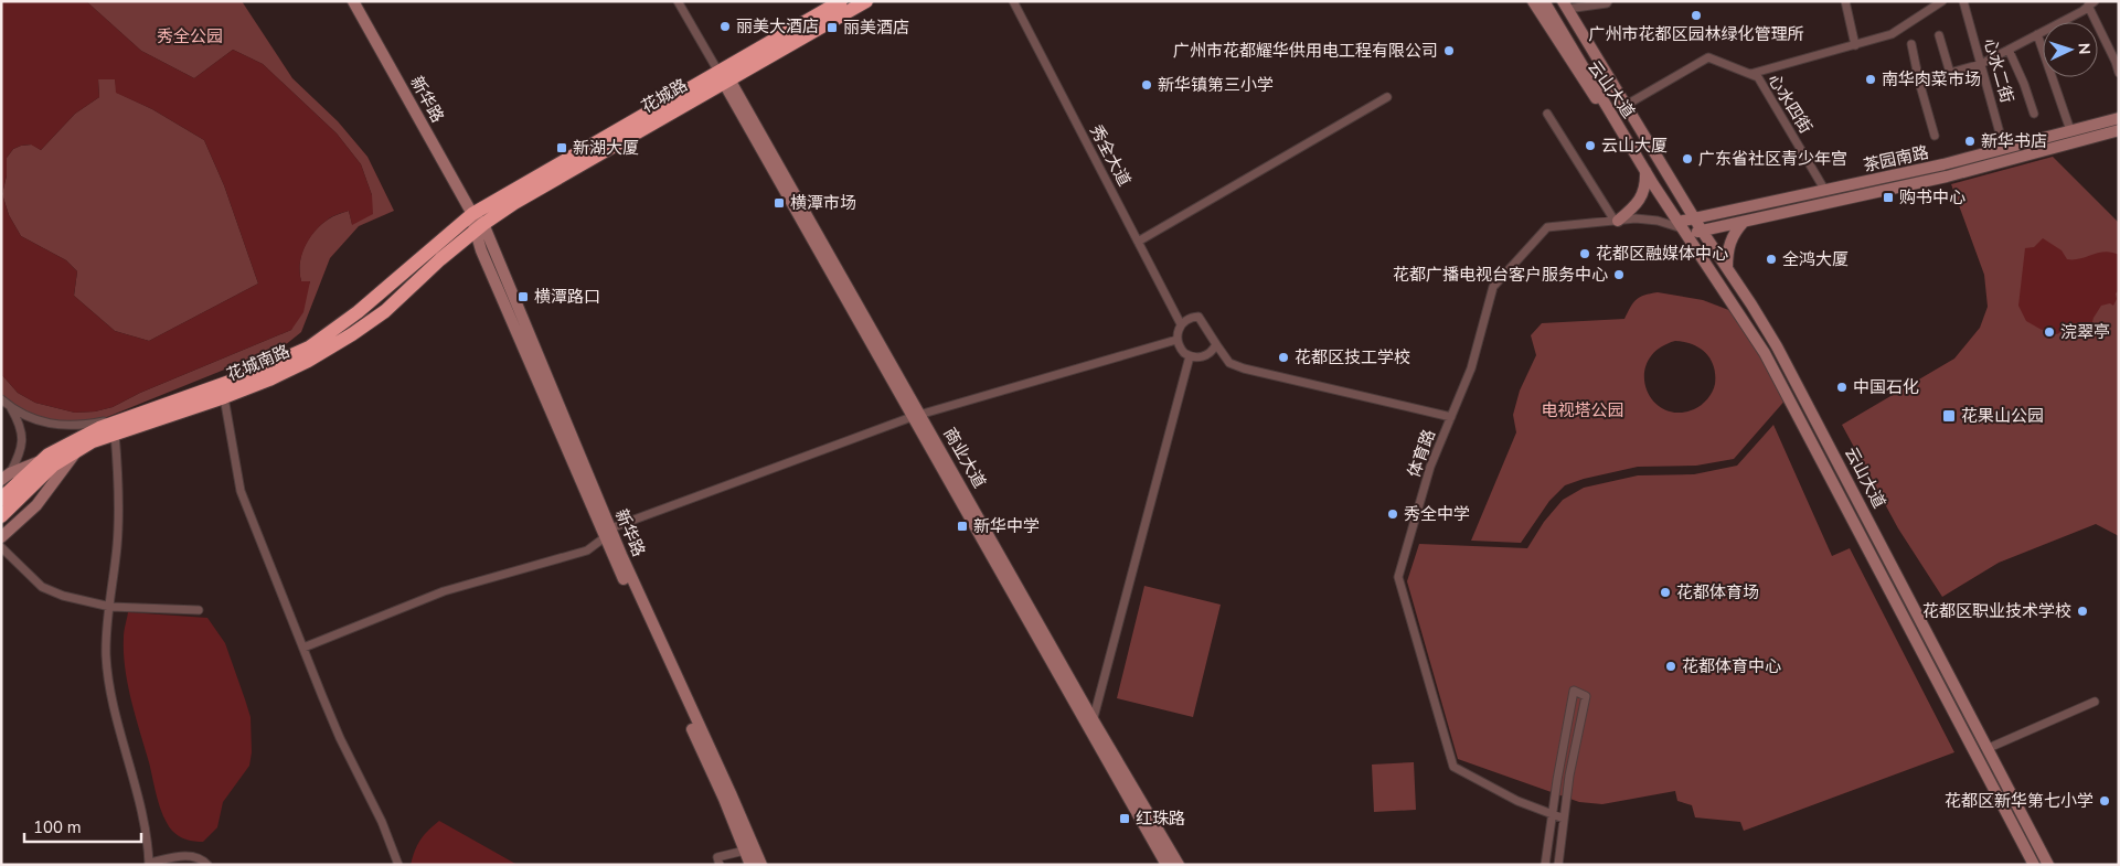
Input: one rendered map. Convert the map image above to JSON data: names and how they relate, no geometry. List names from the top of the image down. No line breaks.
{"streets":{"highway":["花城路","花城南路"],"main road":["云山大道","新华路","茶园南路","商业大道"],"street":["心水二街","心水四街","秀全大道","体育路"]},"crossings":[["心水二街","茶园南路"],["云山大道","心水四街"],["云山大道","茶园南路"],["云山大道","体育路"],["花城路","新华路"],["花城路","花城南路"],["花城路","商业大道"],["新华路","花城南路"],["心水四街","茶园南路"],["茶园南路","体育路"]],"parks":["秀全公园","电视塔公园"],"places":{"other":["广州市花都区园林绿化管理所","丽美大酒店","广州市花都耀华供用电工程有限公司","南华肉菜市场","新华镇第三小学","新华书店","云山大厦","广东省社区青少年宫","花都区融媒体中心","全鸿大厦","花都广播电视台客户服务中心","浣翠亭","花都区技工学校","中国石化","秀全中学","花都体育场","花都区职业技术学校","花都体育中心","花都区新华第七小学"],"transit":["丽美酒店","新湖大厦","购书中心","横潭市场","横潭路口","花果山公园","新华中学","红珠路"]},"scale_bar":"100 m","north":"right"}
